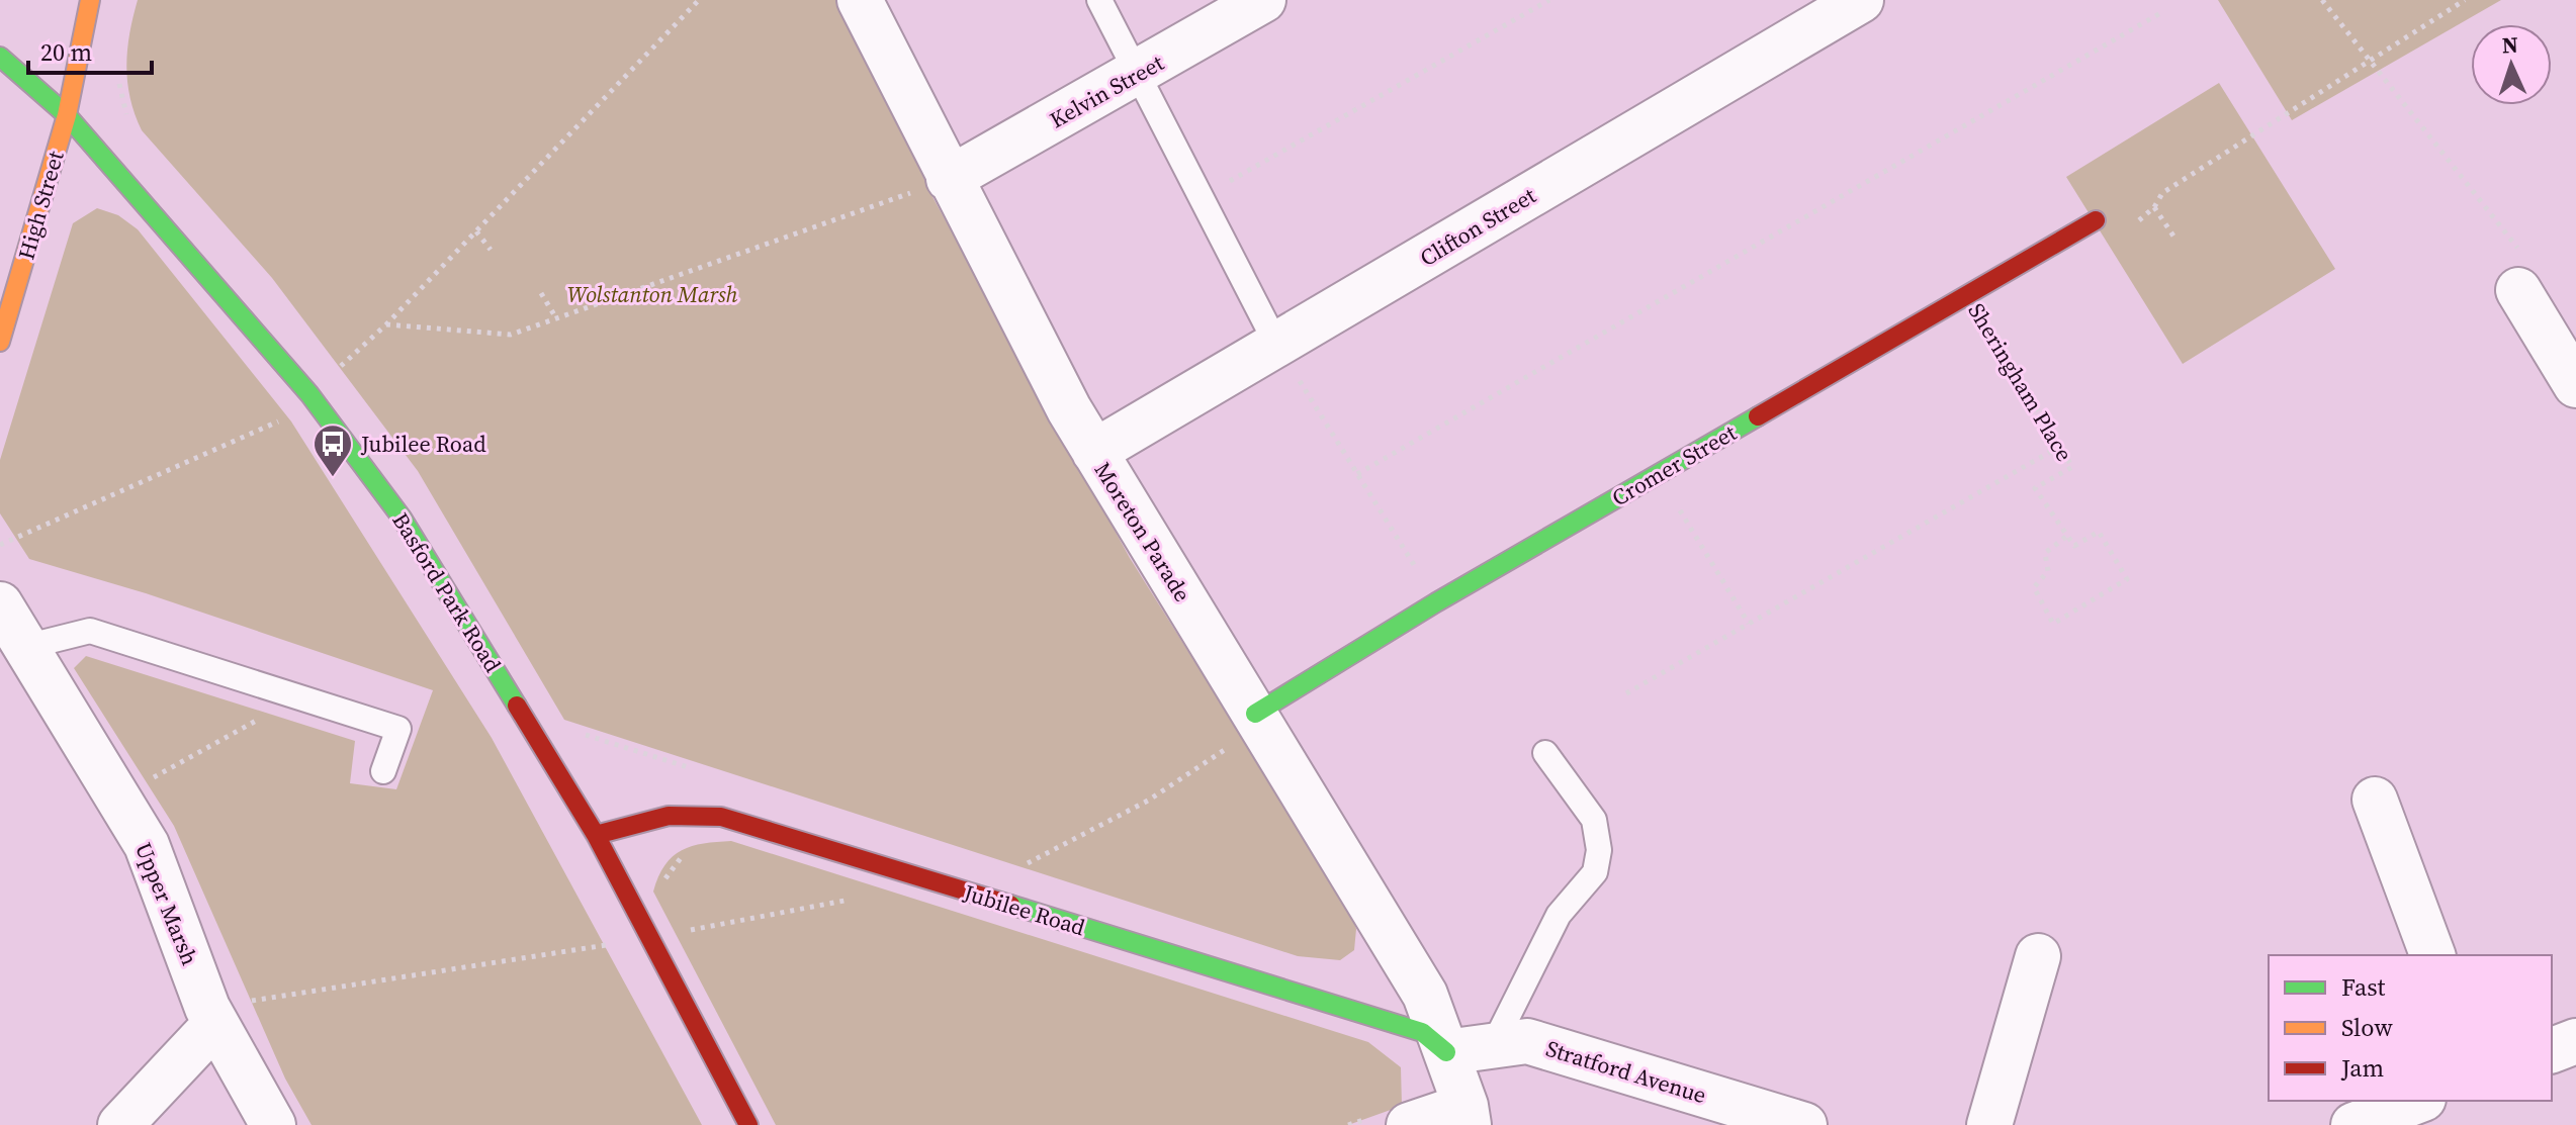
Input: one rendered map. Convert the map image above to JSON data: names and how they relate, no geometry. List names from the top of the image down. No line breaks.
{"streets":{"main road":["High Street","Cromer Street","Basford Park Road","Jubilee Road"],"street":["Kelvin Street","Clifton Street","Moreton Parade","Upper Marsh","Stratford Avenue"],"path":["Sheringham Place"]},"crossings":[["Kelvin Street","Moreton Parade"],["High Street","Basford Park Road"],["Clifton Street","Moreton Parade"],["Sheringham Place","Cromer Street"],["Cromer Street","Moreton Parade"],["Moreton Parade","Jubilee Road"],["Moreton Parade","Stratford Avenue"],["Basford Park Road","Jubilee Road"],["Jubilee Road","Stratford Avenue"]],"parks":["Wolstanton Marsh"],"places":{"bus stop":["Jubilee Road"]},"legend":["Fast","Slow","Jam"],"scale_bar":"20 m","north":"top"}
